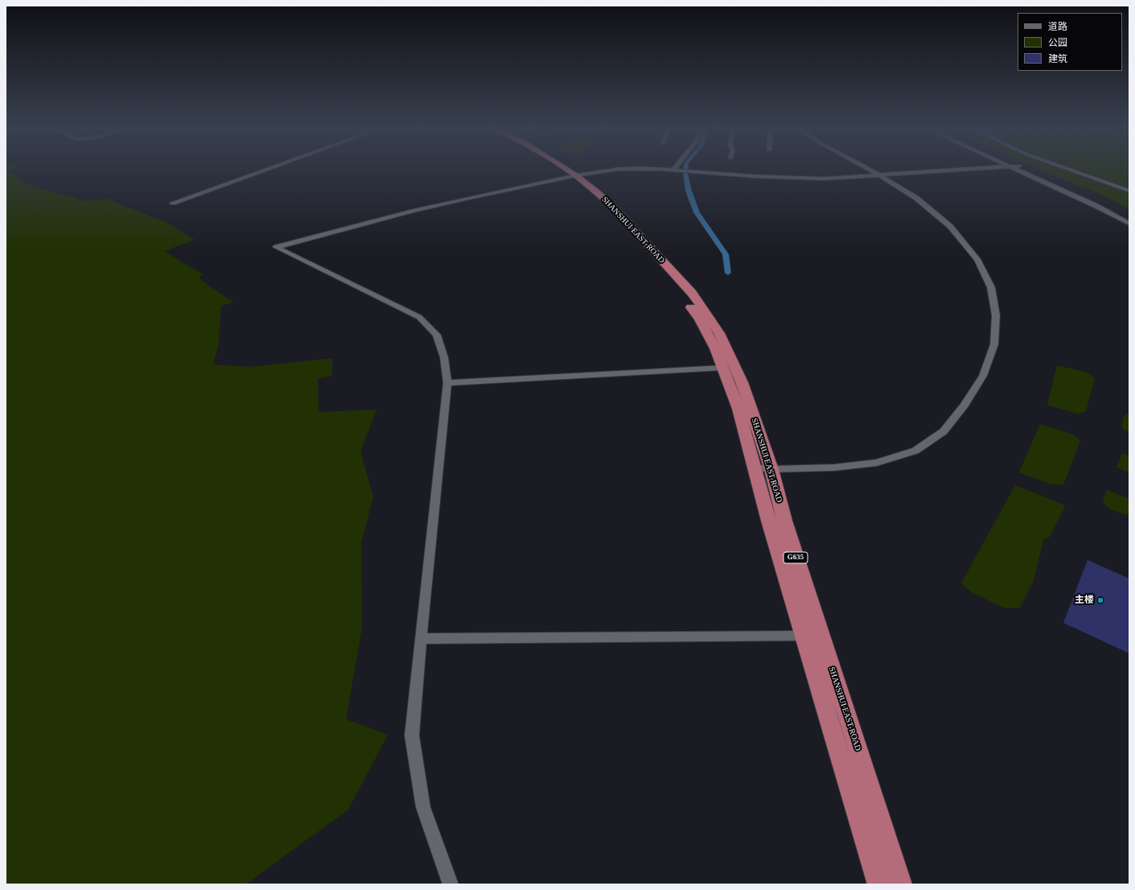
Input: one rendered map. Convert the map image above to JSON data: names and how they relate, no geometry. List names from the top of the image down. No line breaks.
{"streets":{"highway":["SHANSHUI EAST ROAD","G635"]},"places":["主楼"],"legend":["道路","公园","建筑"]}
